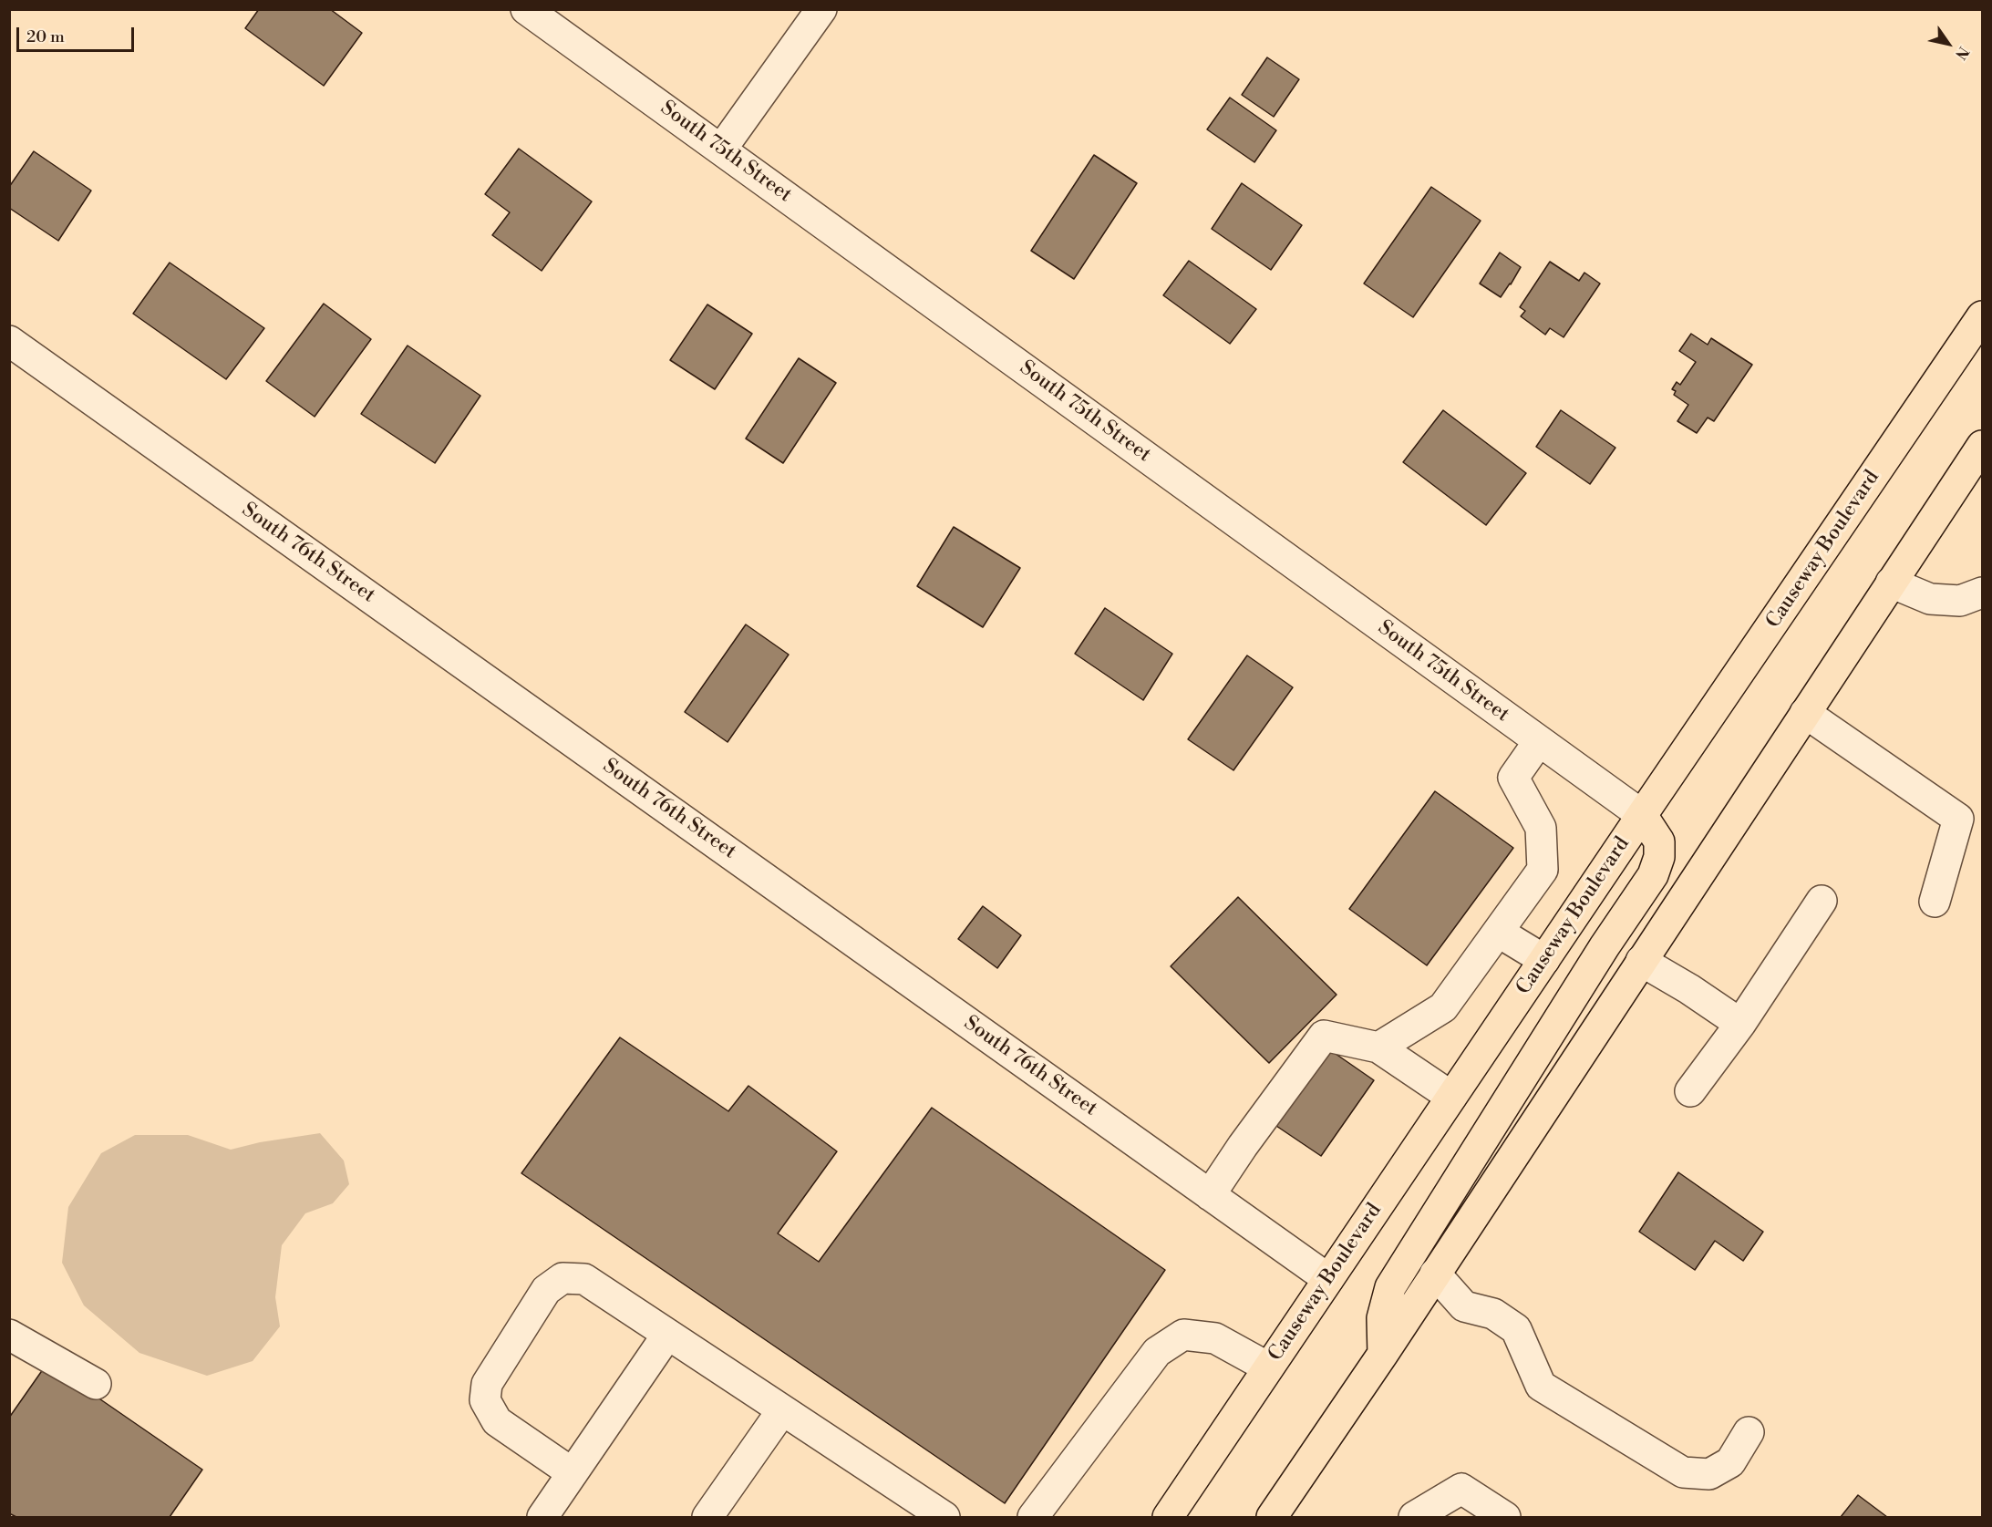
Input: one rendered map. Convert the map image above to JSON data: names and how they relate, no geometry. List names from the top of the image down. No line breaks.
{"streets":{"main road":["Causeway Boulevard"],"street":["South 75th Street","South 76th Street"]},"crossings":[["South 75th Street","Causeway Boulevard"],["Causeway Boulevard","South 76th Street"]],"scale_bar":"20 m","north":"bottom right"}
